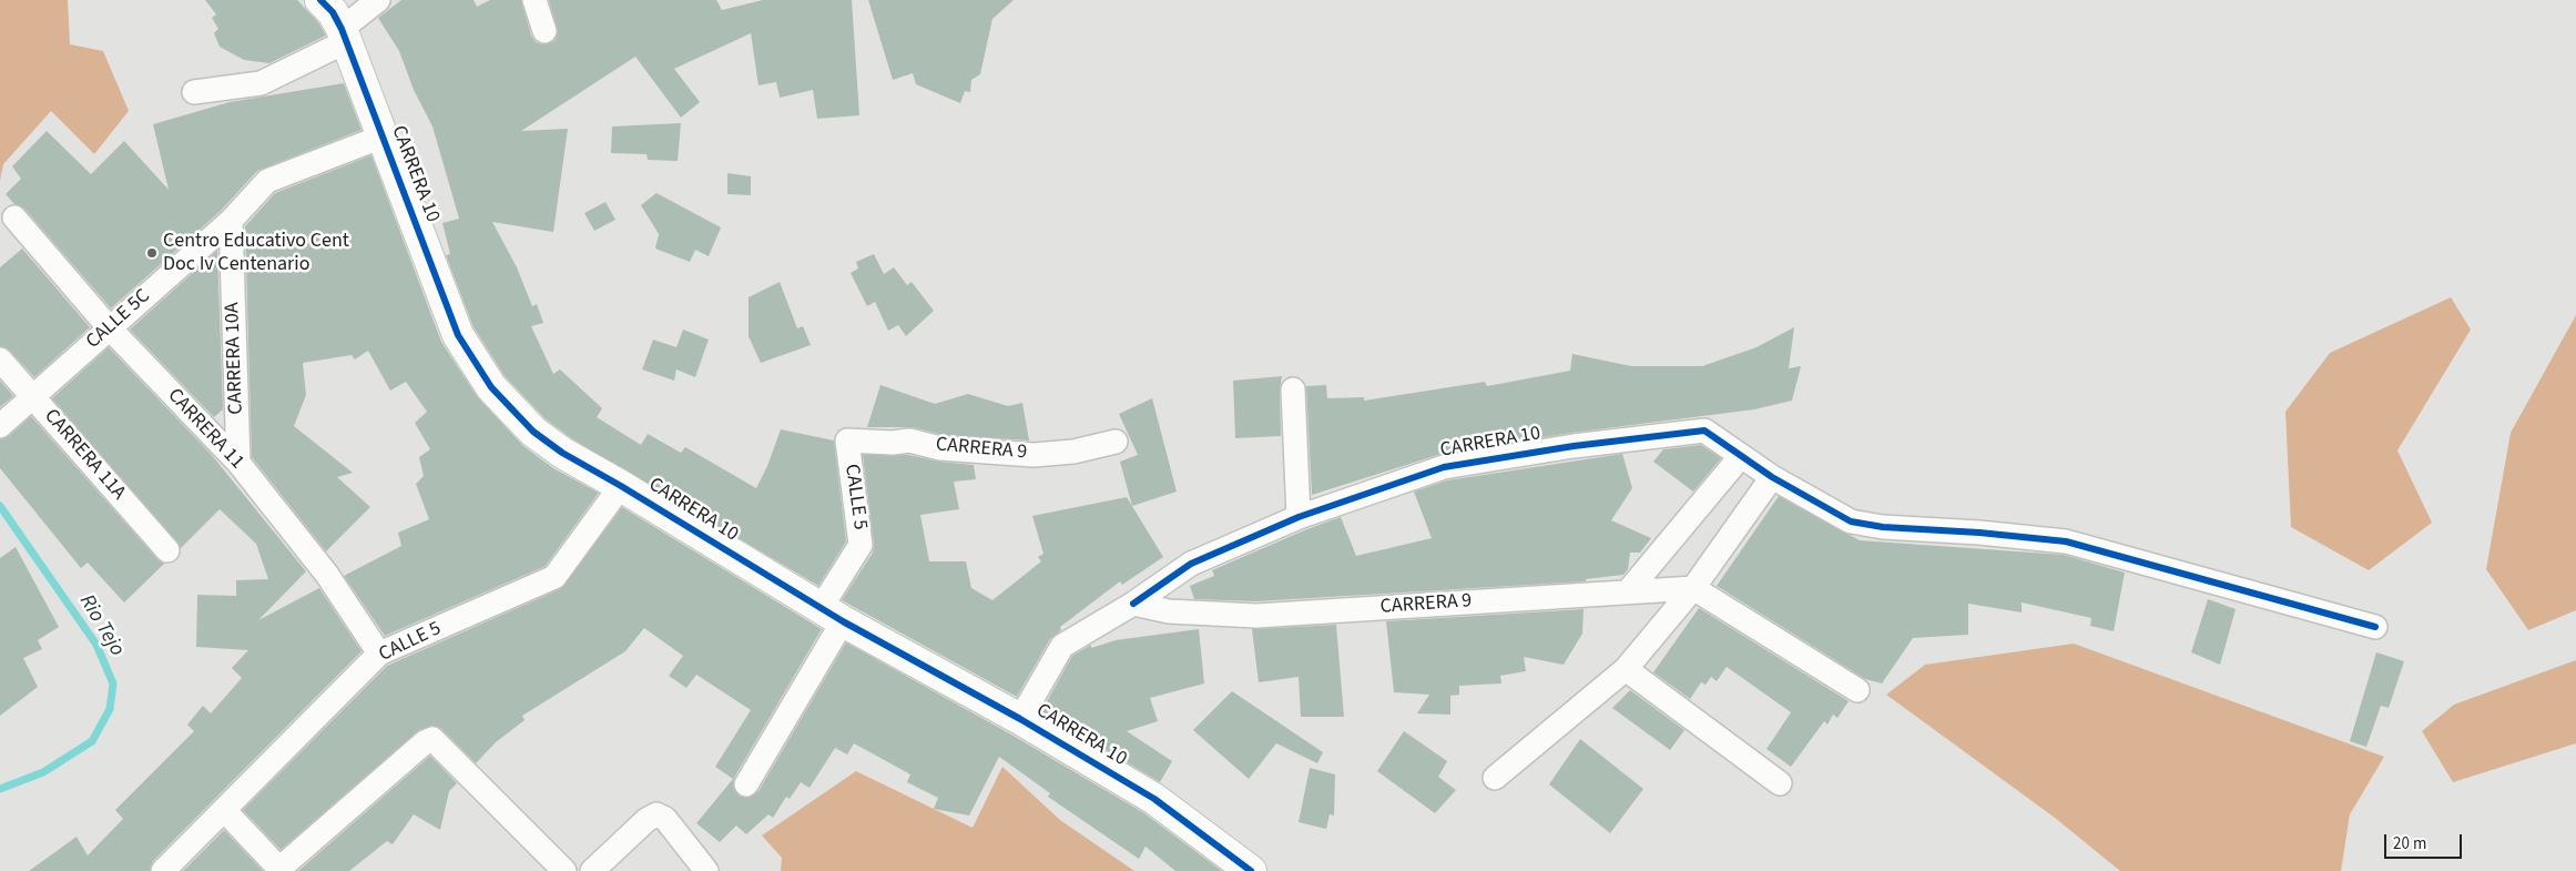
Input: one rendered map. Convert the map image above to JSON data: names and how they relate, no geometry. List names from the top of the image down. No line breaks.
{"streets":{"street":["CARRERA 10","CALLE 5C","CARRERA 10A","CARRERA 11","CARRERA 9","CARRERA 11A","CALLE 5"]},"crossings":[["CARRERA 10","CALLE 5C"],["CARRERA 10","CARRERA 9"],["CARRERA 10","CALLE 5"],["CALLE 5C","CARRERA 10A"],["CALLE 5C","CARRERA 11"],["CALLE 5C","CARRERA 11A"],["CARRERA 10A","CARRERA 11"],["CARRERA 11","CALLE 5"],["CARRERA 9","CALLE 5"]],"water":["Rio Tejo"],"places":["Centro Educativo Cent Doc Iv Centenario"],"scale_bar":"20 m"}
